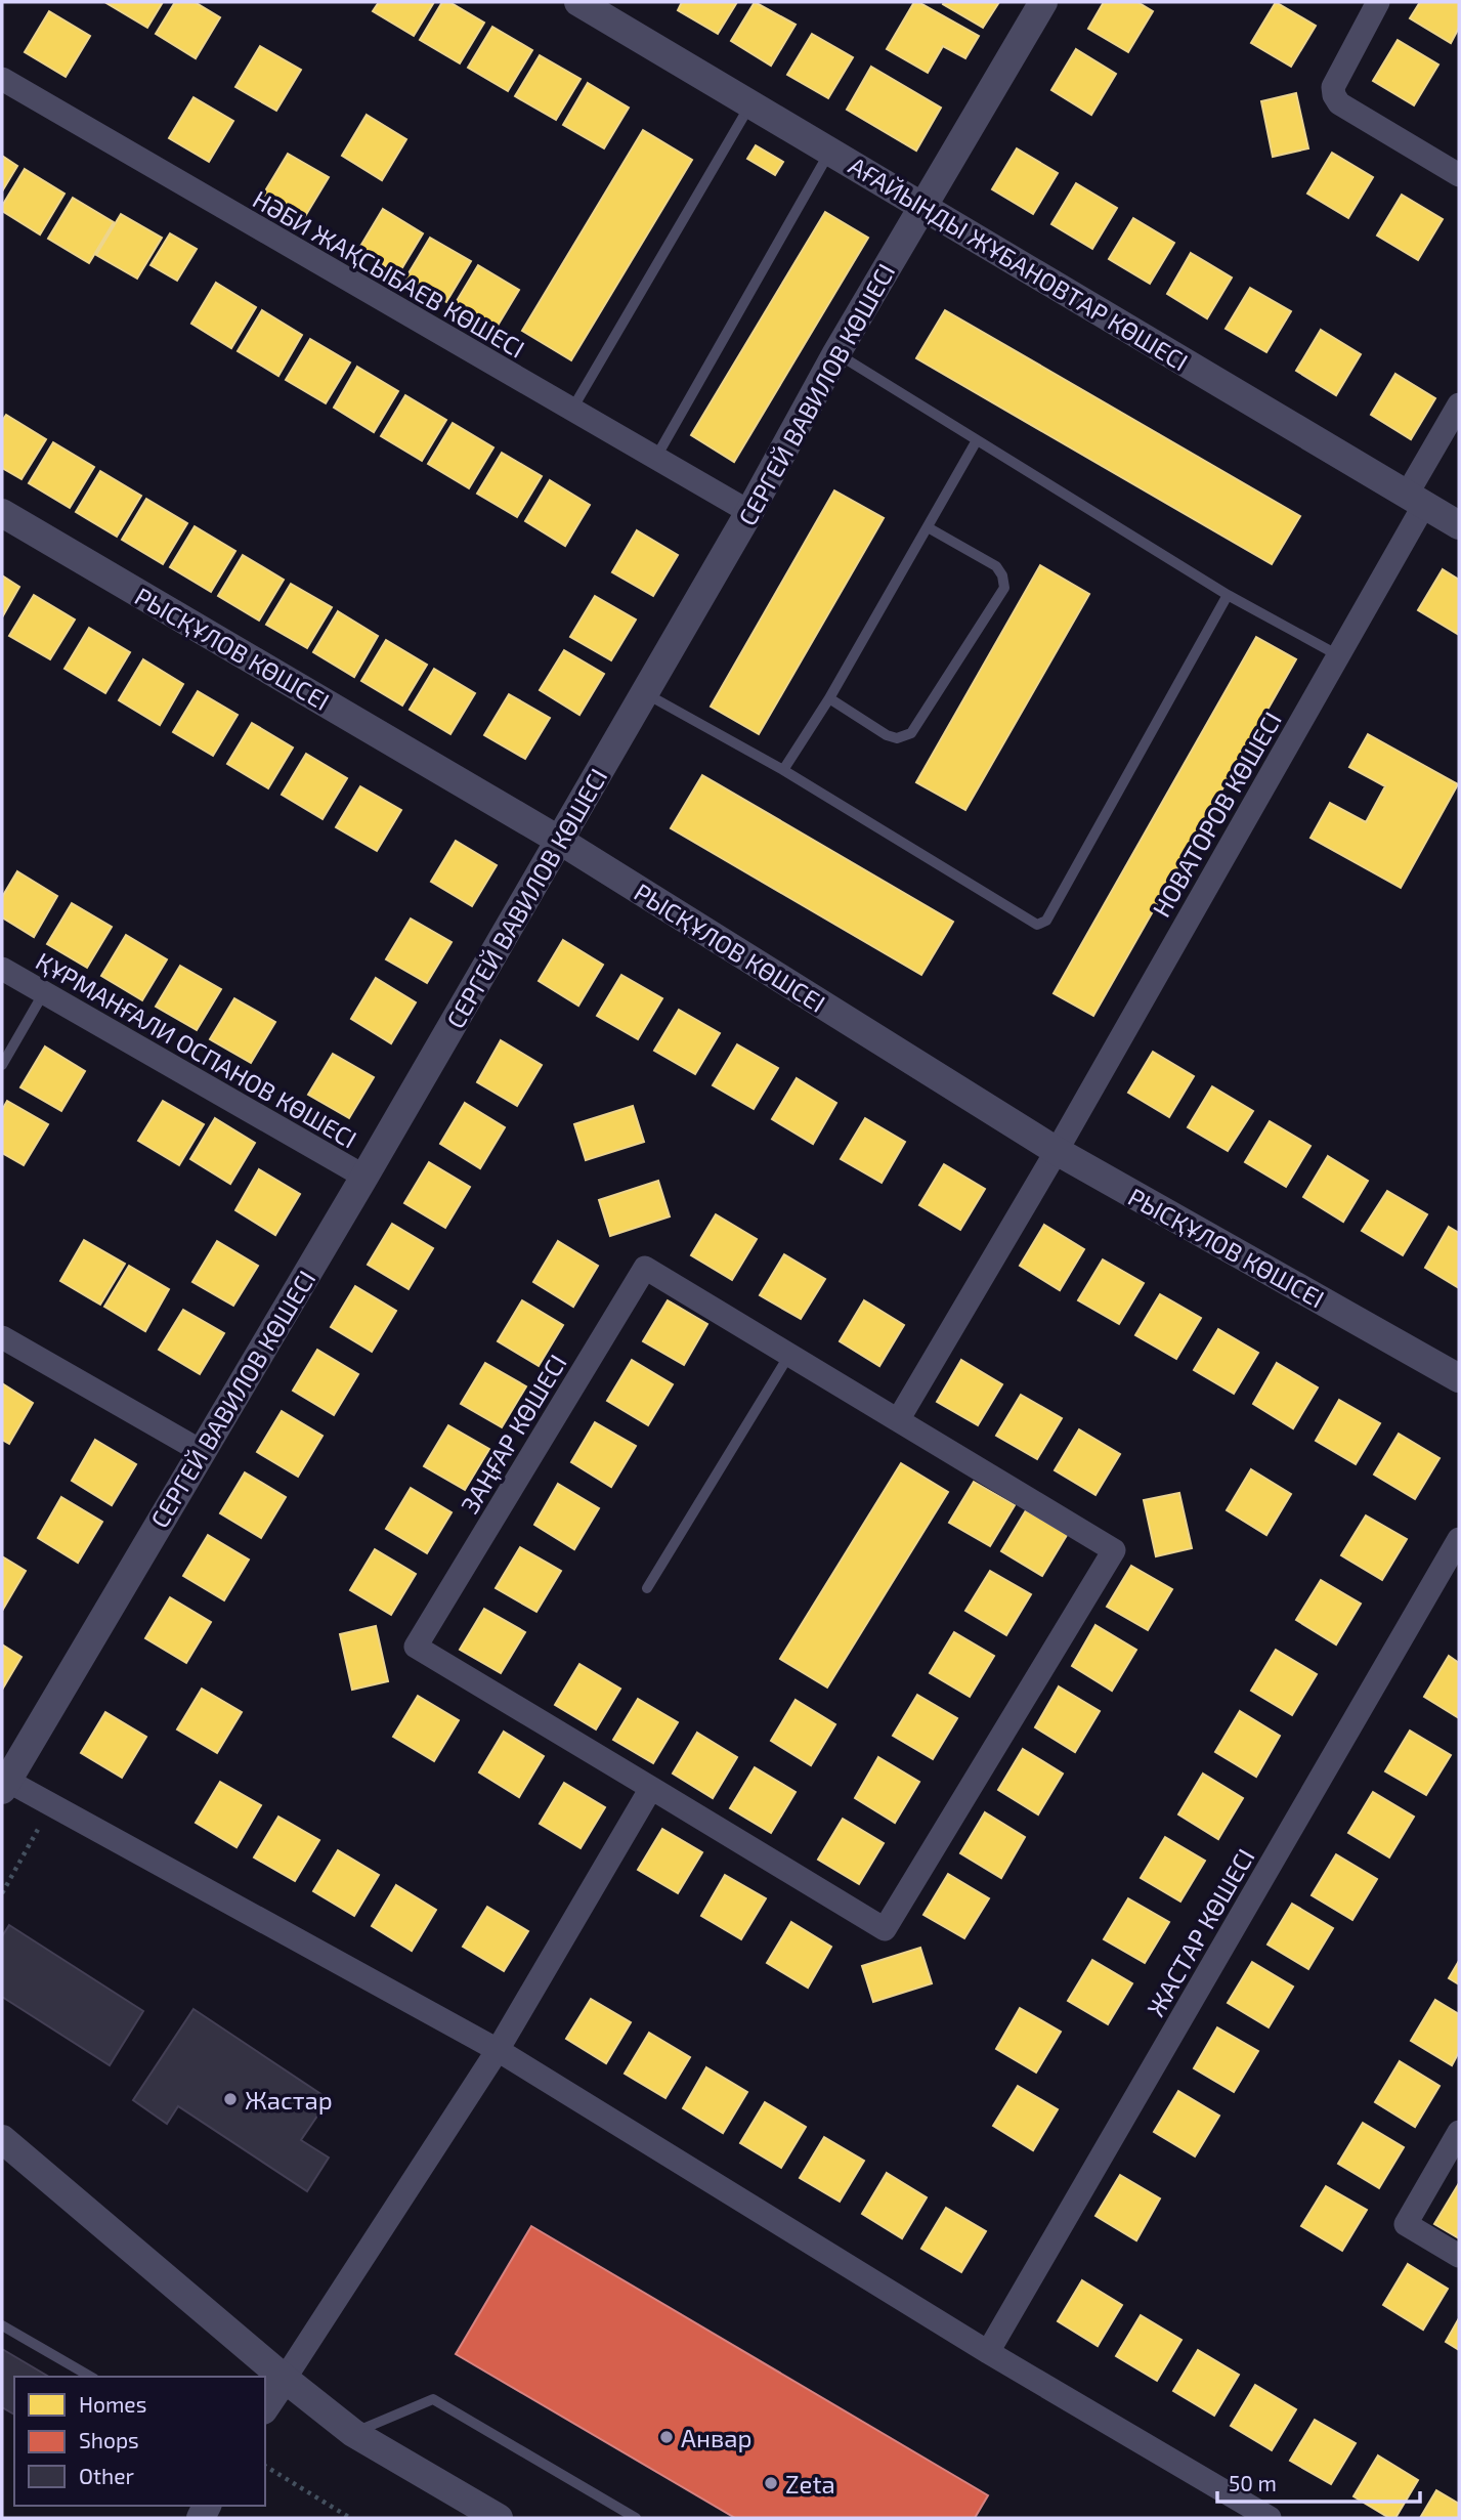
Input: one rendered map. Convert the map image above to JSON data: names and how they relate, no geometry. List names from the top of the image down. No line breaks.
{"streets":{"street":["АҒАЙЫНДЫ ЖҰБАНОВТАР КӨШЕСІ","НӘБИ ЖАҚСЫБАЕВ КӨШЕСІ","СЕРГЕЙ ВАВИЛОВ КӨШЕСІ","РЫСҚҰЛОВ КӨШСЕІ","НОВАТОРОВ КӨШЕСІ","ҚҰРМАНҒАЛИ ОСПАНОВ КӨШЕСІ","ЗАҢҒАР КӨШЕСІ","ЖАСТАР КӨШЕСІ"]},"crossings":[["АҒАЙЫНДЫ ЖҰБАНОВТАР КӨШЕСІ","СЕРГЕЙ ВАВИЛОВ КӨШЕСІ"],["АҒАЙЫНДЫ ЖҰБАНОВТАР КӨШЕСІ","НОВАТОРОВ КӨШЕСІ"],["НӘБИ ЖАҚСЫБАЕВ КӨШЕСІ","СЕРГЕЙ ВАВИЛОВ КӨШЕСІ"],["СЕРГЕЙ ВАВИЛОВ КӨШЕСІ","РЫСҚҰЛОВ КӨШСЕІ"],["СЕРГЕЙ ВАВИЛОВ КӨШЕСІ","ҚҰРМАНҒАЛИ ОСПАНОВ КӨШЕСІ"],["РЫСҚҰЛОВ КӨШСЕІ","НОВАТОРОВ КӨШЕСІ"]],"places":["Жастар","Анвар","Zeta"],"legend":["Homes","Shops","Other"],"scale_bar":"50 m"}
